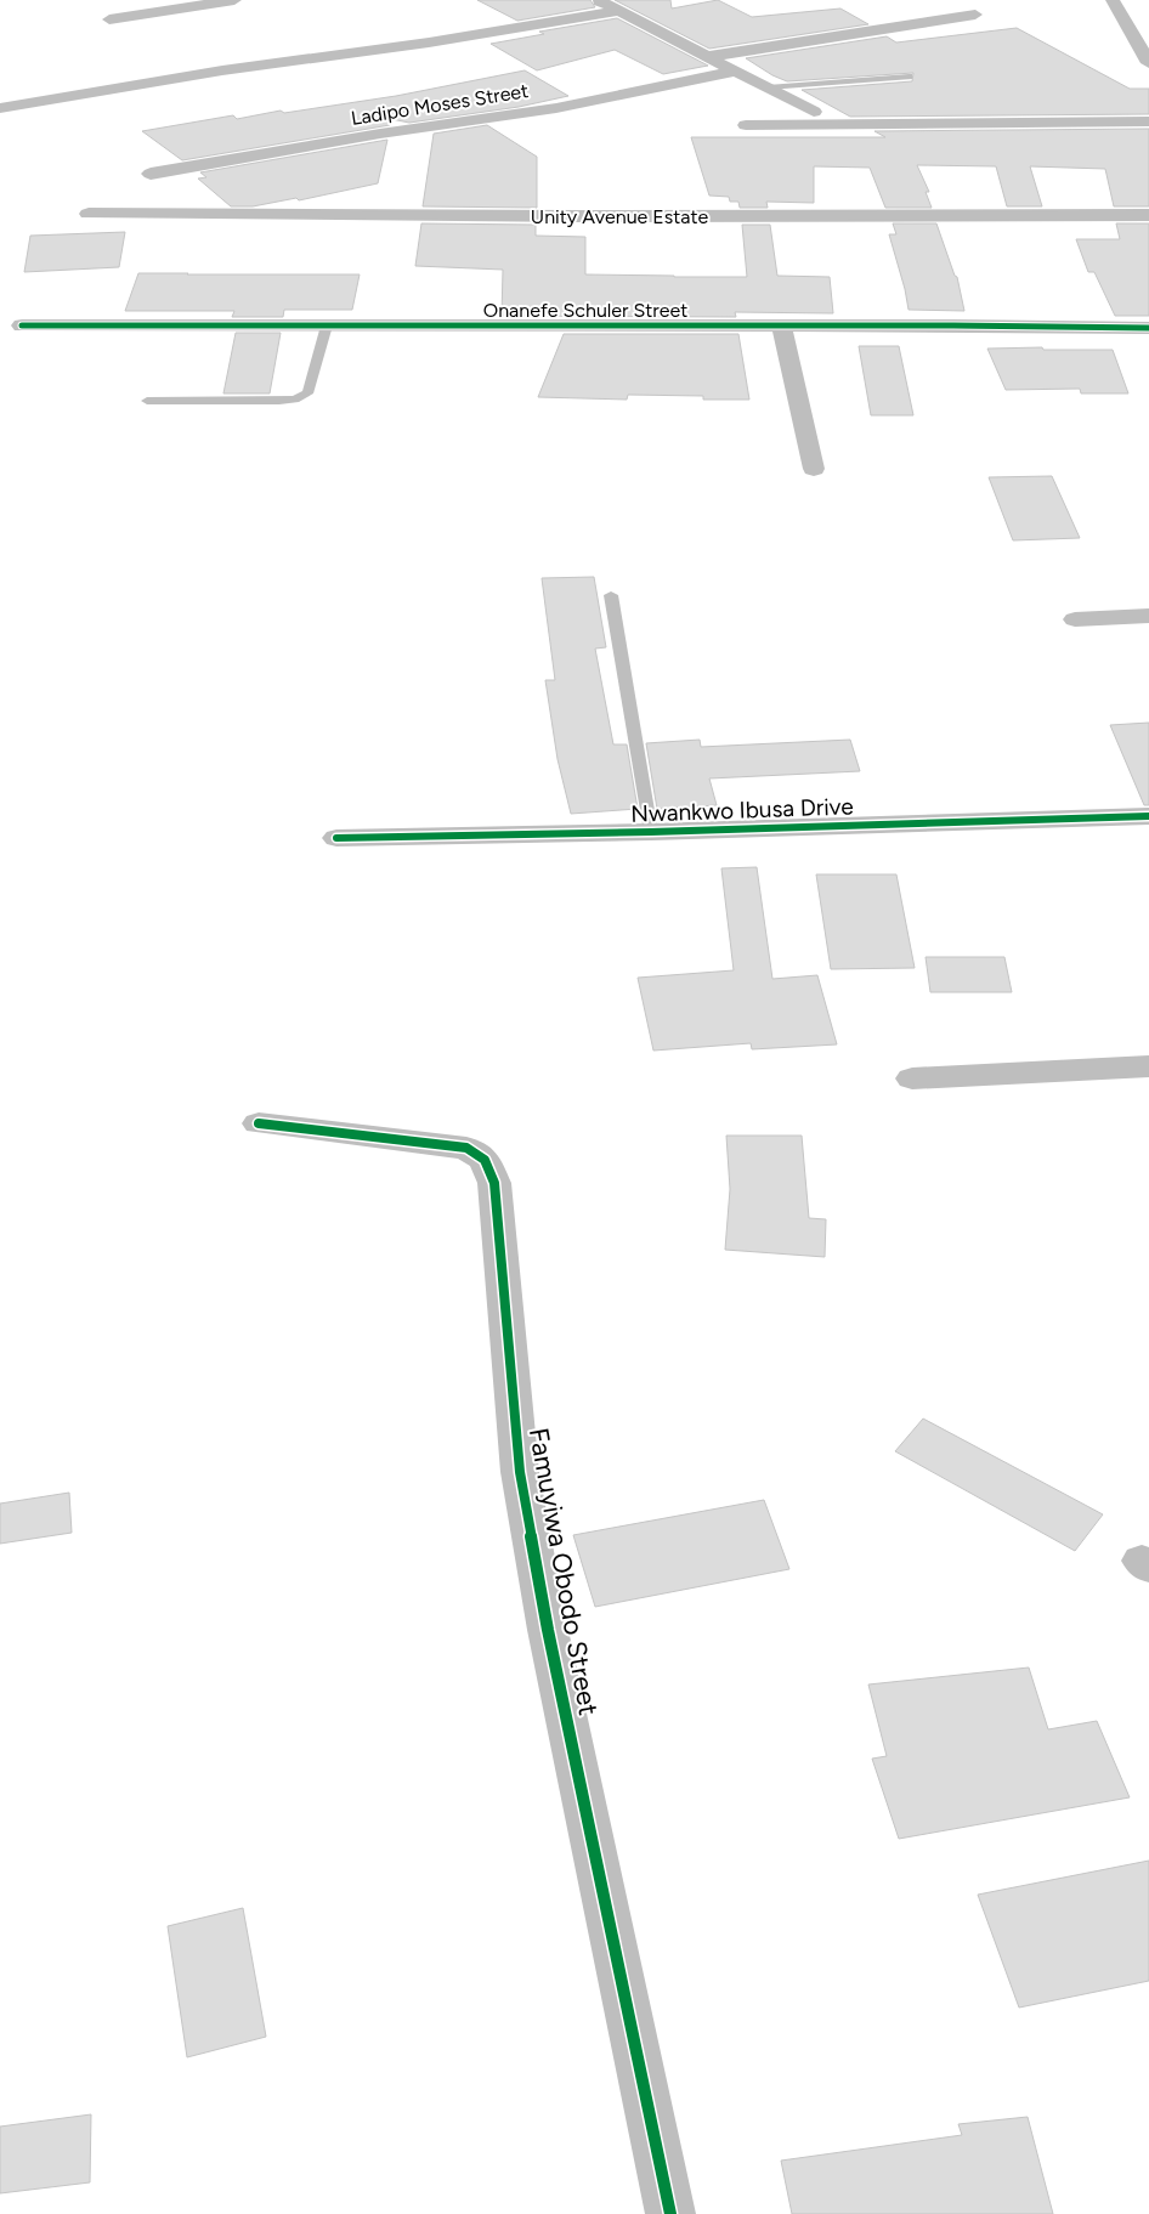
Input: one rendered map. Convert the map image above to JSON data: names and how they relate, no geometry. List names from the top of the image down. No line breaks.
{"streets":{"street":["Ladipo Moses Street","Unity Avenue Estate","Onanefe Schuler Street","Nwankwo Ibusa Drive","Famuyiwa Obodo Street"]}}
